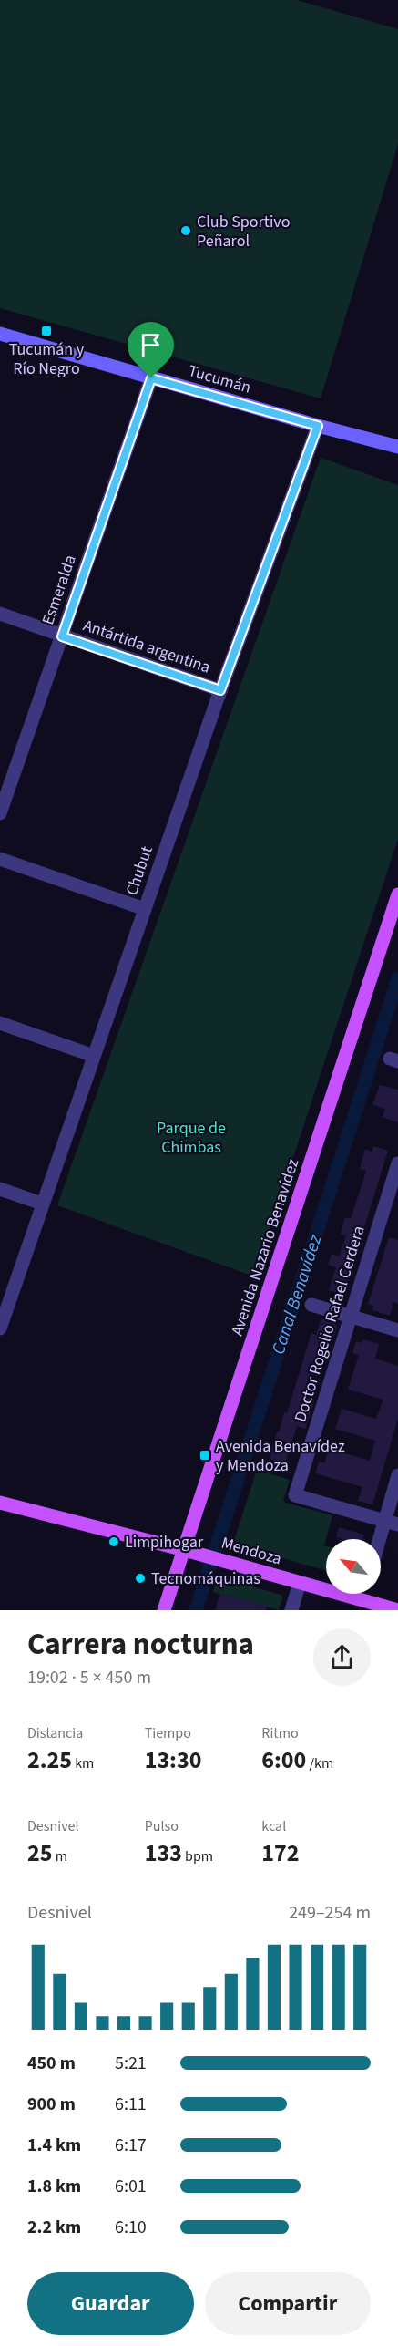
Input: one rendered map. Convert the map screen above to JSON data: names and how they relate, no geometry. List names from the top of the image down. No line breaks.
{"streets":{"main road":["Tucumán","Avenida Nazario Benavídez","Mendoza"],"street":["Esmeralda","Antártida argentina","Chubut","Doctor Rogelio Rafael Cerdera"]},"crossings":[["Tucumán","Esmeralda"],["Tucumán","Chubut"],["Esmeralda","Antártida argentina"],["Antártida argentina","Chubut"],["Avenida Nazario Benavídez","Mendoza"]],"water":["Canal Benavídez"],"parks":["Parque de Chimbas"],"places":{"other":["Club Sportivo Peñarol","Limpihogar","Tecnomáquinas"],"transit":["Tucumán y Río Negro","Avenida Benavídez y Mendoza"]},"north":"top left","page":{"heading":["Carrera nocturna","19:02 · 5 × 450 m"],"stats":[["Distancia","2.25 km"],["Tiempo","13:30"],["Ritmo","6:00 /km"],["Desnivel","25 m"],["Pulso","133 bpm"],["kcal","172"]],"chart":["Desnivel","249–254 m"],"list":[{"name":"450 m","note":"5:21"},{"name":"900 m","note":"6:11"},{"name":"1.4 km","note":"6:17"},{"name":"1.8 km","note":"6:01"},{"name":"2.2 km","note":"6:10"}],"buttons":["Guardar","Compartir"]}}
